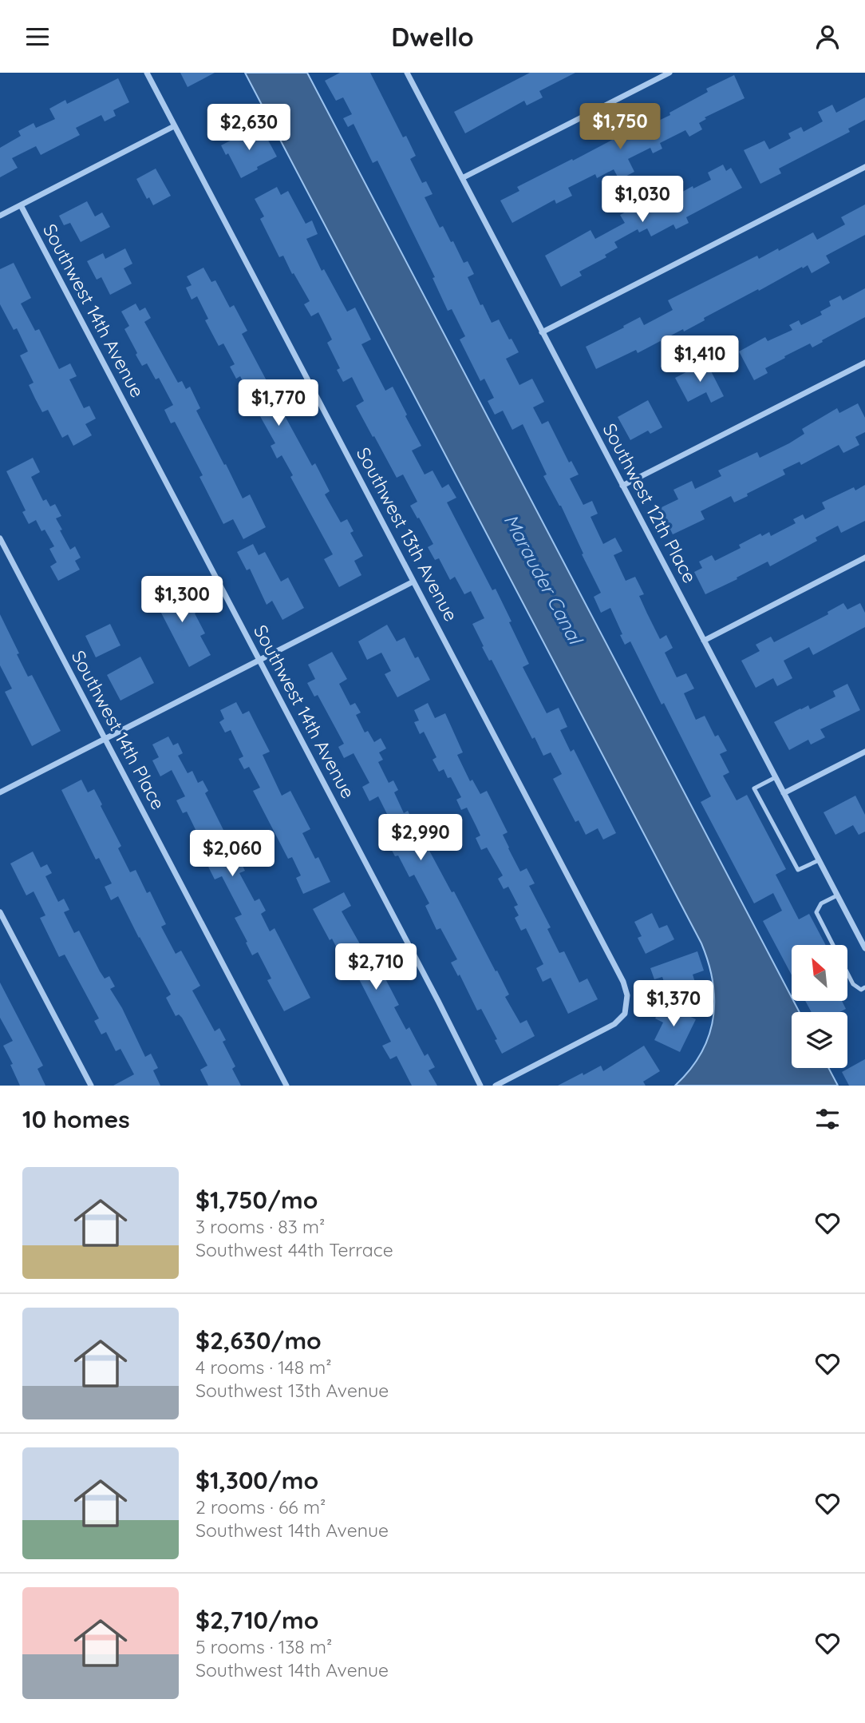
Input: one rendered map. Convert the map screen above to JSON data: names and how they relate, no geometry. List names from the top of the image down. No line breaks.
{"streets":{"street":["Southwest 14th Avenue","Southwest 12th Place","Southwest 13th Avenue","Southwest 14th Place"]},"water":["Marauder Canal"],"north":"top left","page":{"header":"Dwello","price":["$1,750","$2,630","$1,030","$1,410","$1,770","$1,300","$2,990","$2,060","$2,710","$1,370"],"heading":"10 homes","list":[{"name":"$1,750/mo","note":"3 rooms · 83 m² · Southwest 44th Terrace"},{"name":"$2,630/mo","note":"4 rooms · 148 m² · Southwest 13th Avenue"},{"name":"$1,300/mo","note":"2 rooms · 66 m² · Southwest 14th Avenue"},{"name":"$2,710/mo","note":"5 rooms · 138 m² · Southwest 14th Avenue"}]}}
